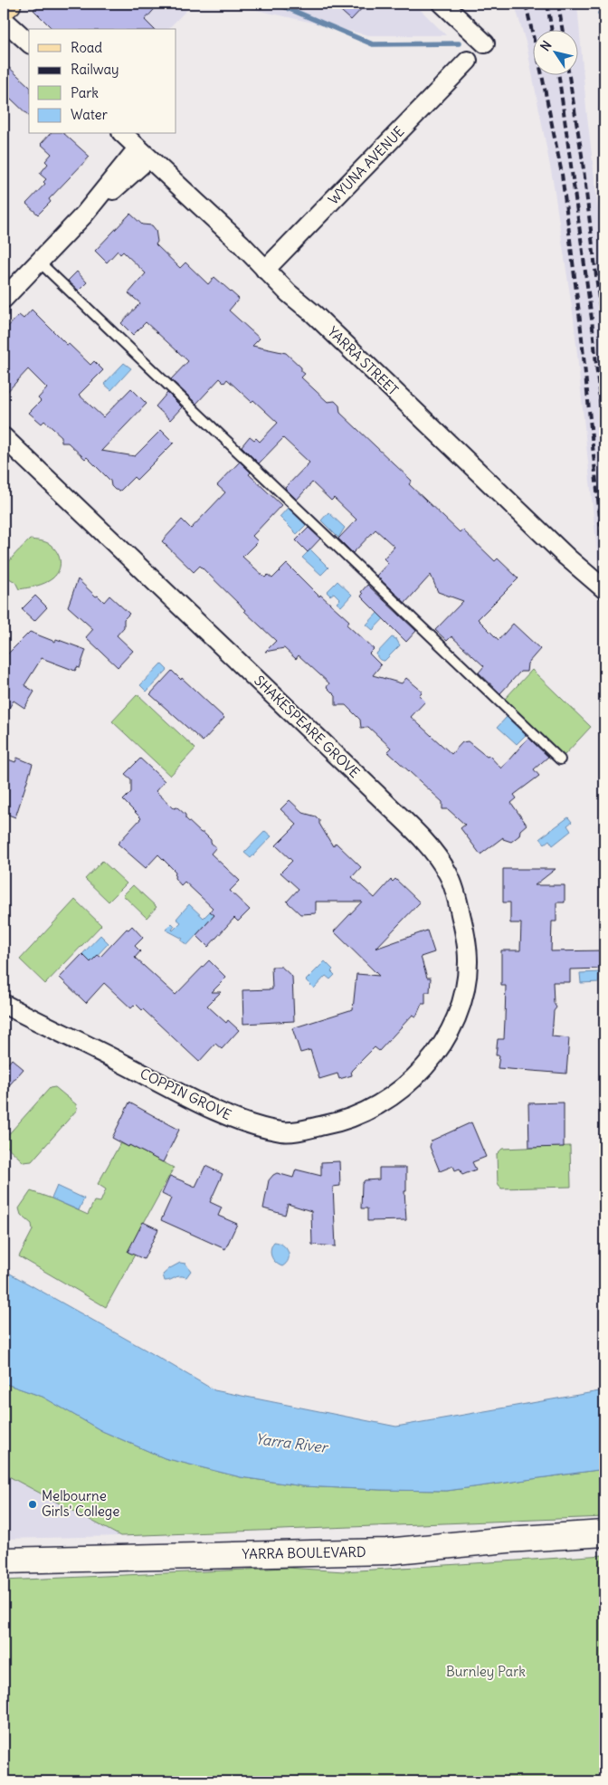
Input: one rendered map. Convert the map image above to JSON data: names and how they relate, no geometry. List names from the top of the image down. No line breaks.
{"streets":{"main road":["YARRA BOULEVARD"],"street":["WYUNA AVENUE","YARRA STREET","SHAKESPEARE GROVE","COPPIN GROVE"]},"crossings":[["WYUNA AVENUE","YARRA STREET"],["SHAKESPEARE GROVE","COPPIN GROVE"]],"water":["Yarra River"],"parks":["Burnley Park"],"places":["Melbourne Girls' College"],"legend":["Road","Railway","Park","Water"],"north":"top left"}
